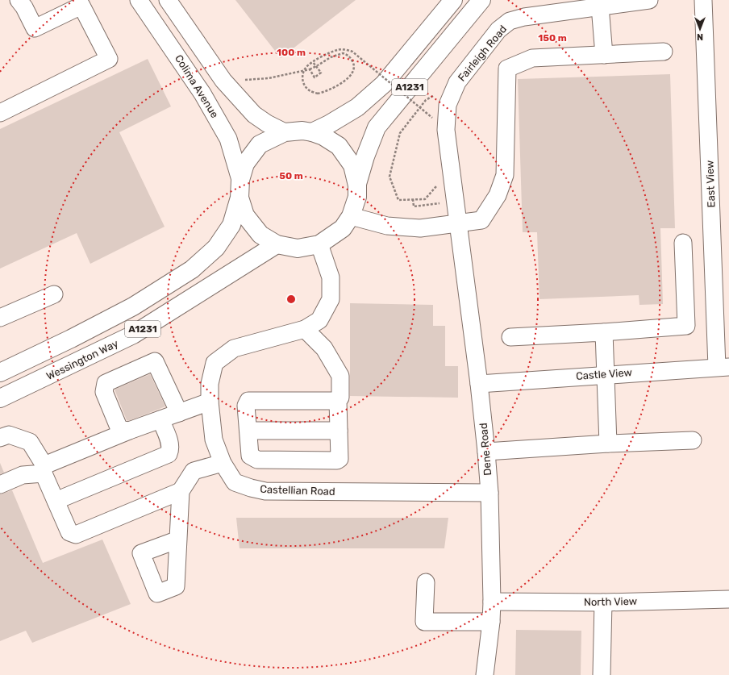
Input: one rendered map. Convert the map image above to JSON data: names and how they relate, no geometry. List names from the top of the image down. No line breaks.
{"streets":{"highway":["A1231","Wessington Way"],"street":["Fairleigh Road","Colima Avenue","East View","Castle View","Dene Road","Castellian Road","North View"]},"crossings":[["Fairleigh Road","Dene Road"],["East View","Castle View"],["Castle View","Dene Road"],["Dene Road","Castellian Road"],["Dene Road","North View"]],"north":"bottom","rings":["150 m","100 m","50 m"]}
